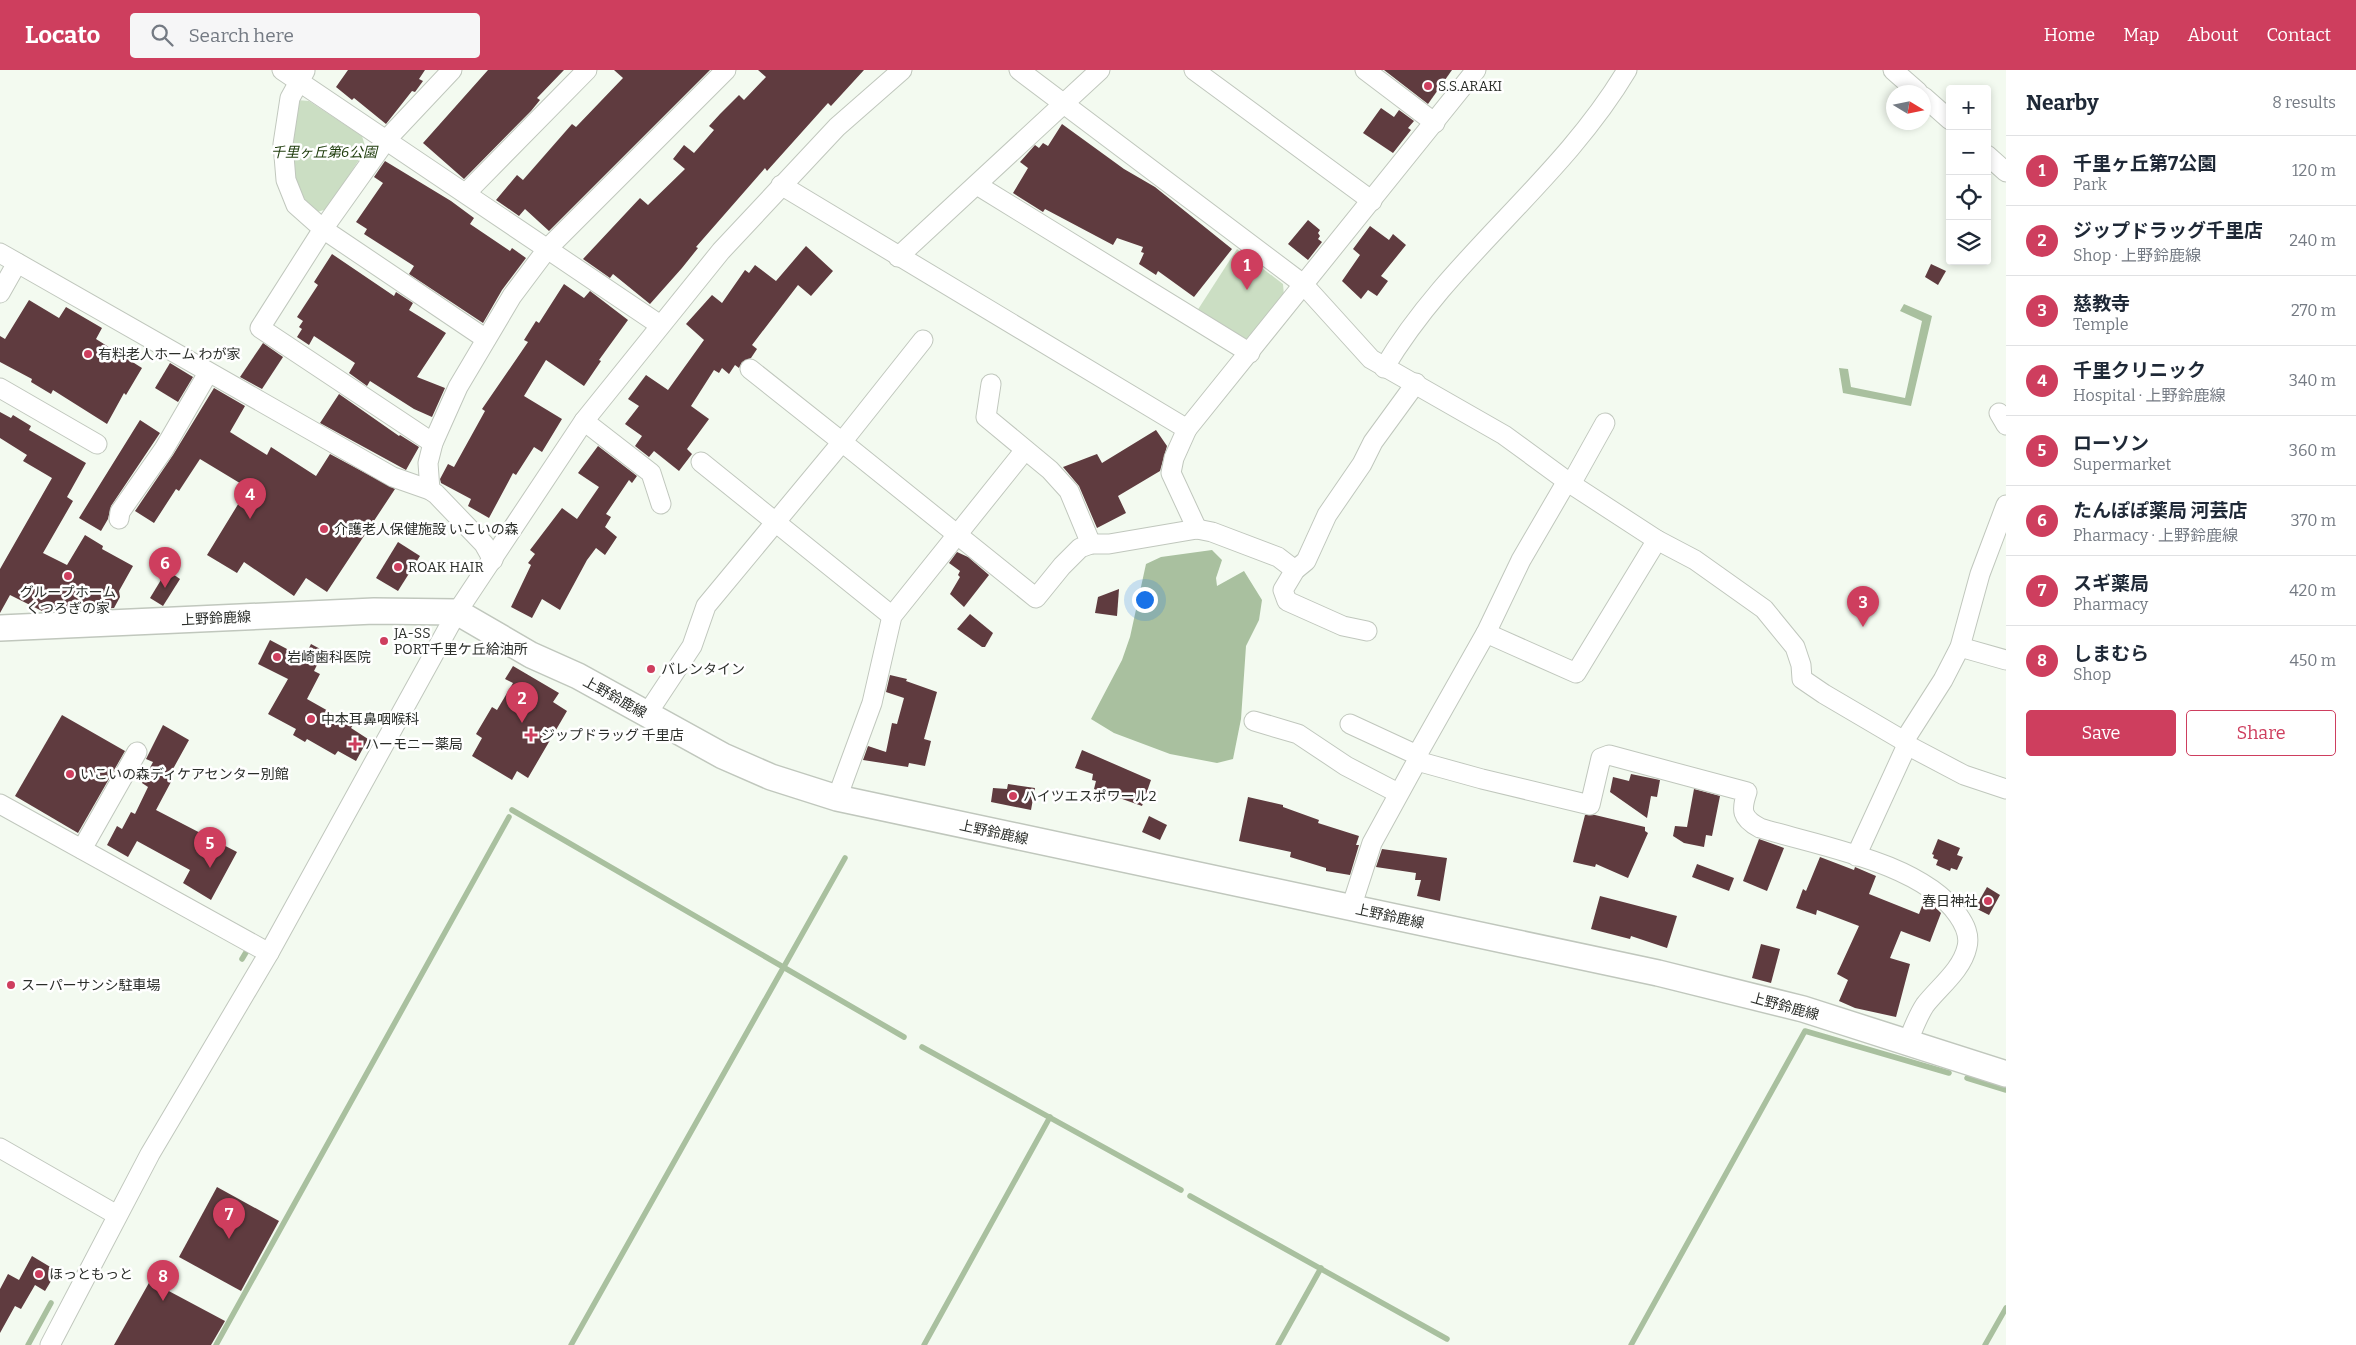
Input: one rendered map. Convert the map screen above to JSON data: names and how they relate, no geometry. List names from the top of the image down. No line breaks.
{"streets":{"main road":["上野鈴鹿線"]},"parks":["千里ヶ丘第6公園"],"places":{"other":["S.S.ARAKI","有料老人ホーム わが家","介護老人保健施設 いこいの森","ROAK HAIR","グループホーム くつろぎの家","JA-SS PORT千里ケ丘給油所","岩崎歯科医院","バレンタイン","中本耳鼻咽喉科","いこいの森ディケアセンター別館","ハイツエスポワール2","春日神社","スーパーサンシ駐車場","ほっともっと"],"health":["ジップドラッグ 千里店","ハーモニー薬局"]},"north":"right","page":{"header":"Locato","search":"Search here","nav":["Home","Map","About","Contact"],"heading":["Nearby","8 results"],"map_buttons":["+","−"],"list":[{"mark":"1","name":"千里ヶ丘第7公園","note":"Park","value":"120 m"},{"mark":"2","name":"ジップドラッグ千里店","note":"Shop · 上野鈴鹿線","value":"240 m"},{"mark":"3","name":"慈教寺","note":"Temple","value":"270 m"},{"mark":"4","name":"千里クリニック","note":"Hospital · 上野鈴鹿線","value":"340 m"},{"mark":"5","name":"ローソン","note":"Supermarket","value":"360 m"},{"mark":"6","name":"たんぽぽ薬局 河芸店","note":"Pharmacy · 上野鈴鹿線","value":"370 m"},{"mark":"7","name":"スギ薬局","note":"Pharmacy","value":"420 m"},{"mark":"8","name":"しまむら","note":"Shop","value":"450 m"}],"pins":["1","4","6","3","2","5","7","8"],"buttons":["Save","Share"]}}
